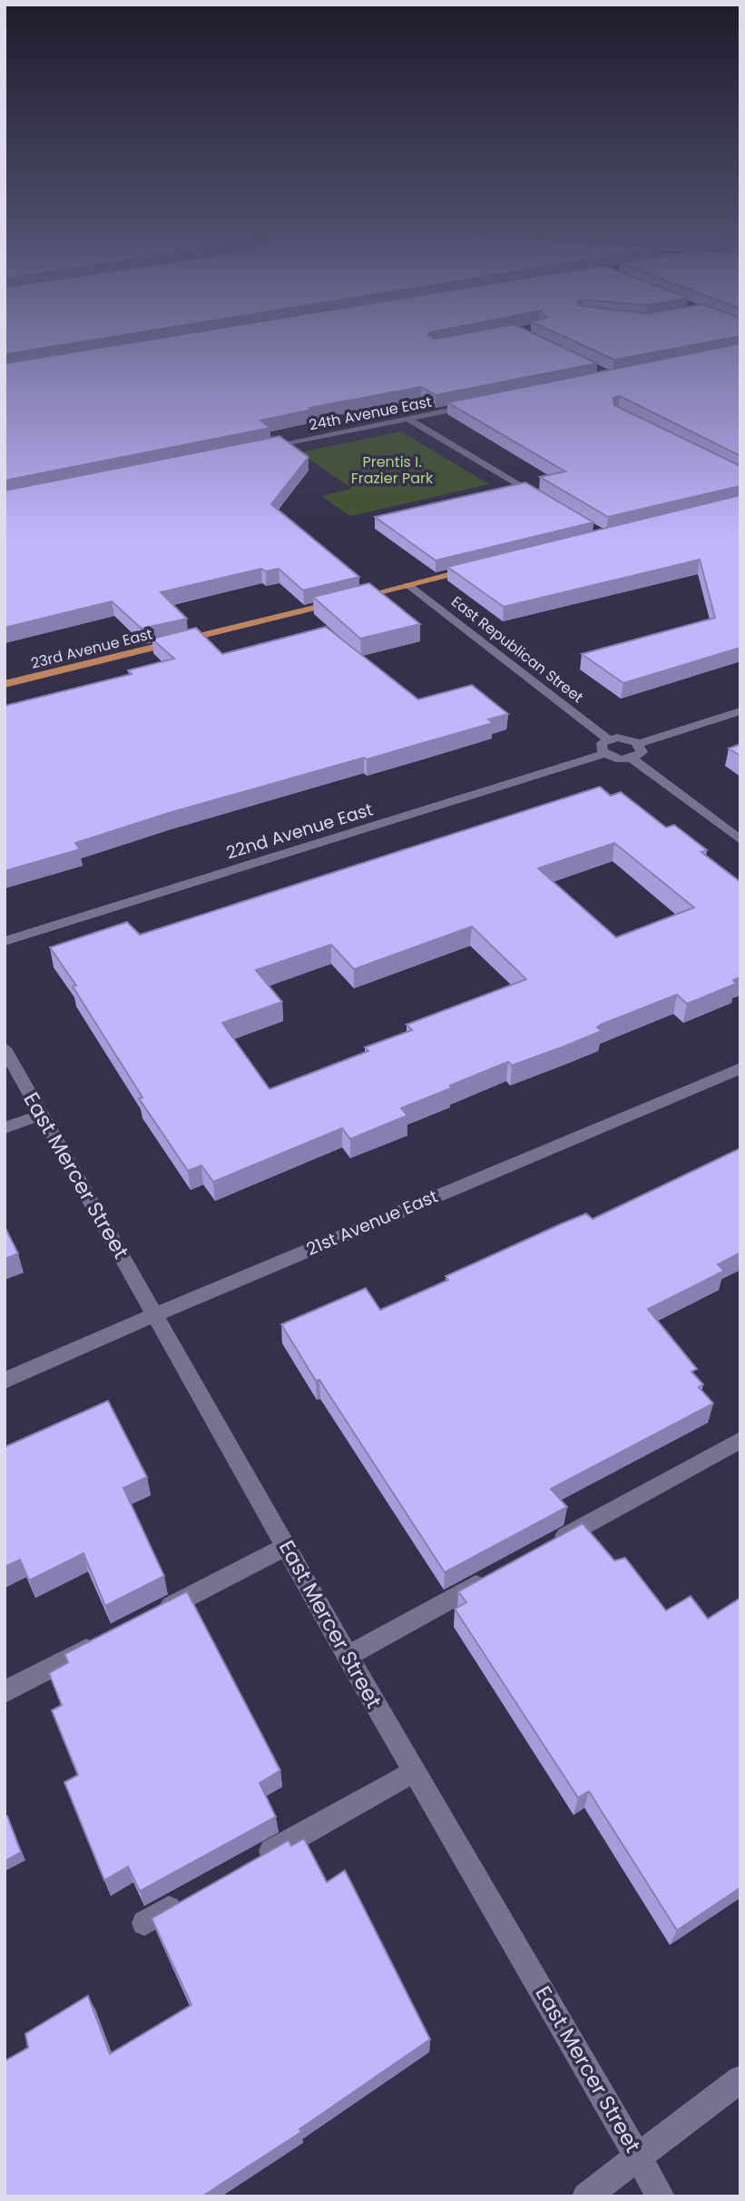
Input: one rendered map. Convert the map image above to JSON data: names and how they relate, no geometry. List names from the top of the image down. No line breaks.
{"streets":{"main road":["23rd Avenue East"],"street":["24th Avenue East","East Republican Street","22nd Avenue East","East Mercer Street","21st Avenue East"]},"crossings":[["East Mercer Street","21st Avenue East"]],"parks":["Prentis I. Frazier Park"]}
